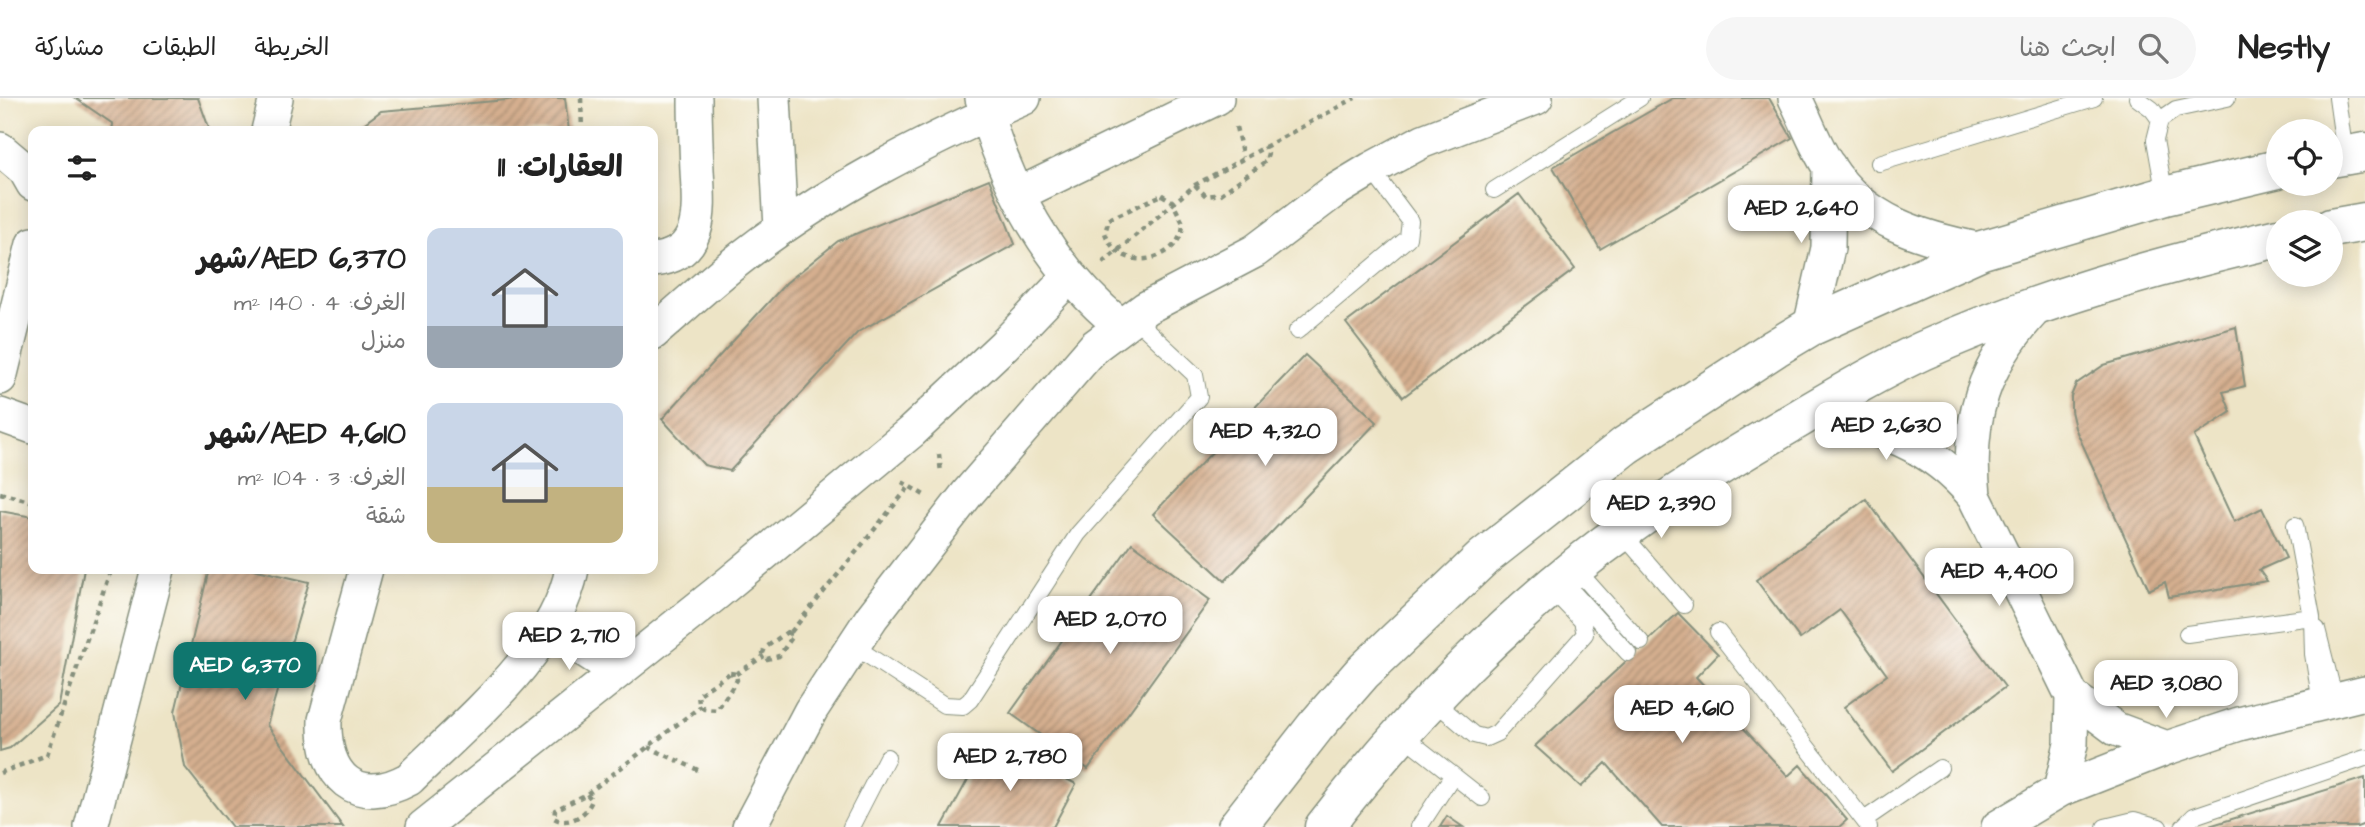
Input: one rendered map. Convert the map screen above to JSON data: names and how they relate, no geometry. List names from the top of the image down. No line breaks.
{"page":{"header":"Nestly","search":"ابحث هنا","nav":["الخريطة","الطبقات","مشاركة"],"heading":"العقارات: 11","price":["AED 2,640","AED 2,630","AED 4,320","AED 2,390","AED 4,400","AED 2,070","AED 2,710","AED 6,370","AED 3,080","AED 4,610","AED 2,780"],"list":[{"name":"AED 6,370/شهر","note":"الغرف: 4 · 140 m² · منزل"},{"name":"AED 4,610/شهر","note":"الغرف: 3 · 104 m² · شقة"}]}}
